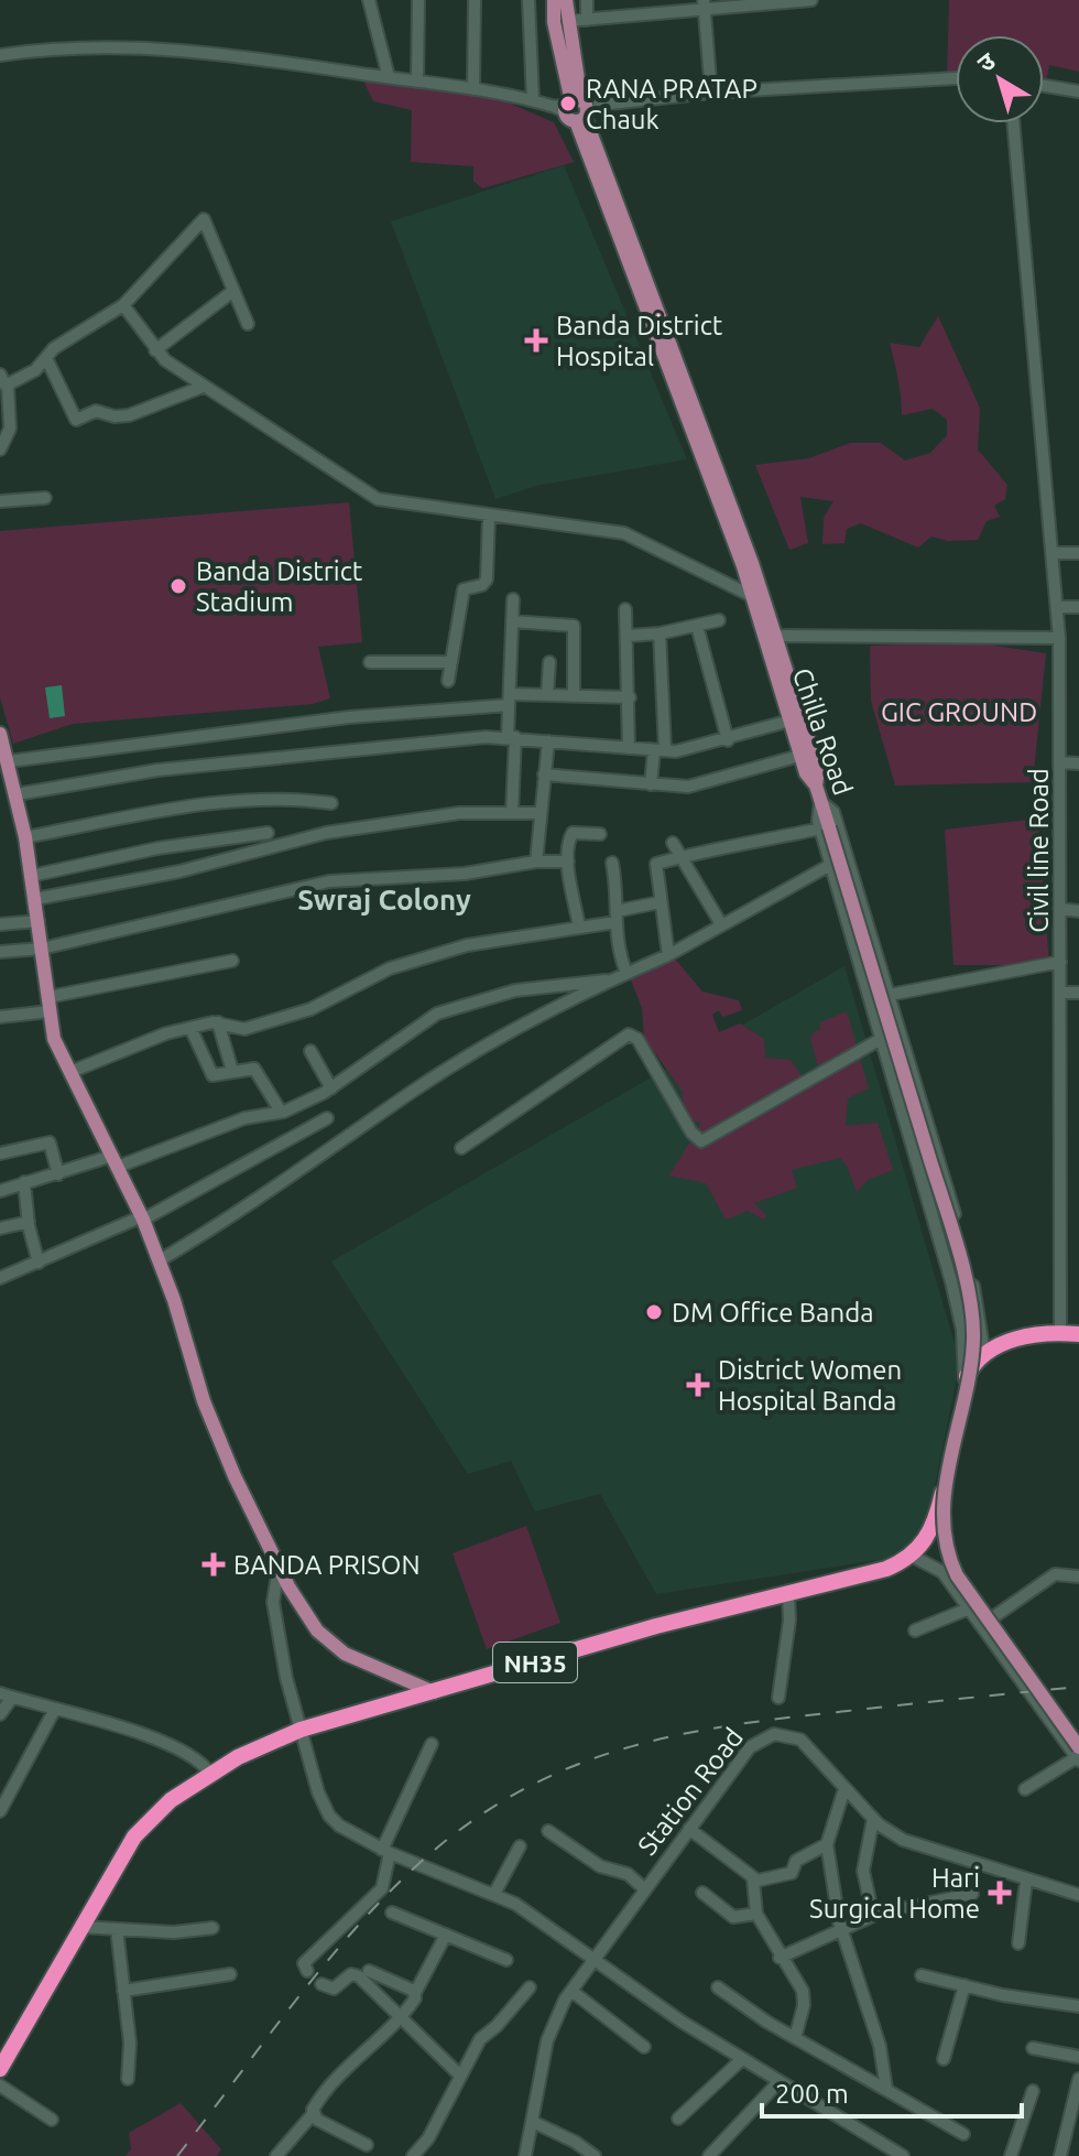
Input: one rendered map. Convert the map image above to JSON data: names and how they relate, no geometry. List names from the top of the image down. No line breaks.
{"streets":{"highway":["NH35"],"main road":["Chilla Road"],"street":["Civil line Road","Station Road"]},"districts":["Swraj Colony"],"parks":["GIC GROUND"],"places":{"other":["RANA PRATAP Chauk","Banda District Stadium","DM Office Banda"],"health":["Banda District Hospital","District Women Hospital Banda","BANDA PRISON","Hari Surgical Home"]},"scale_bar":"200 m","north":"top left"}
